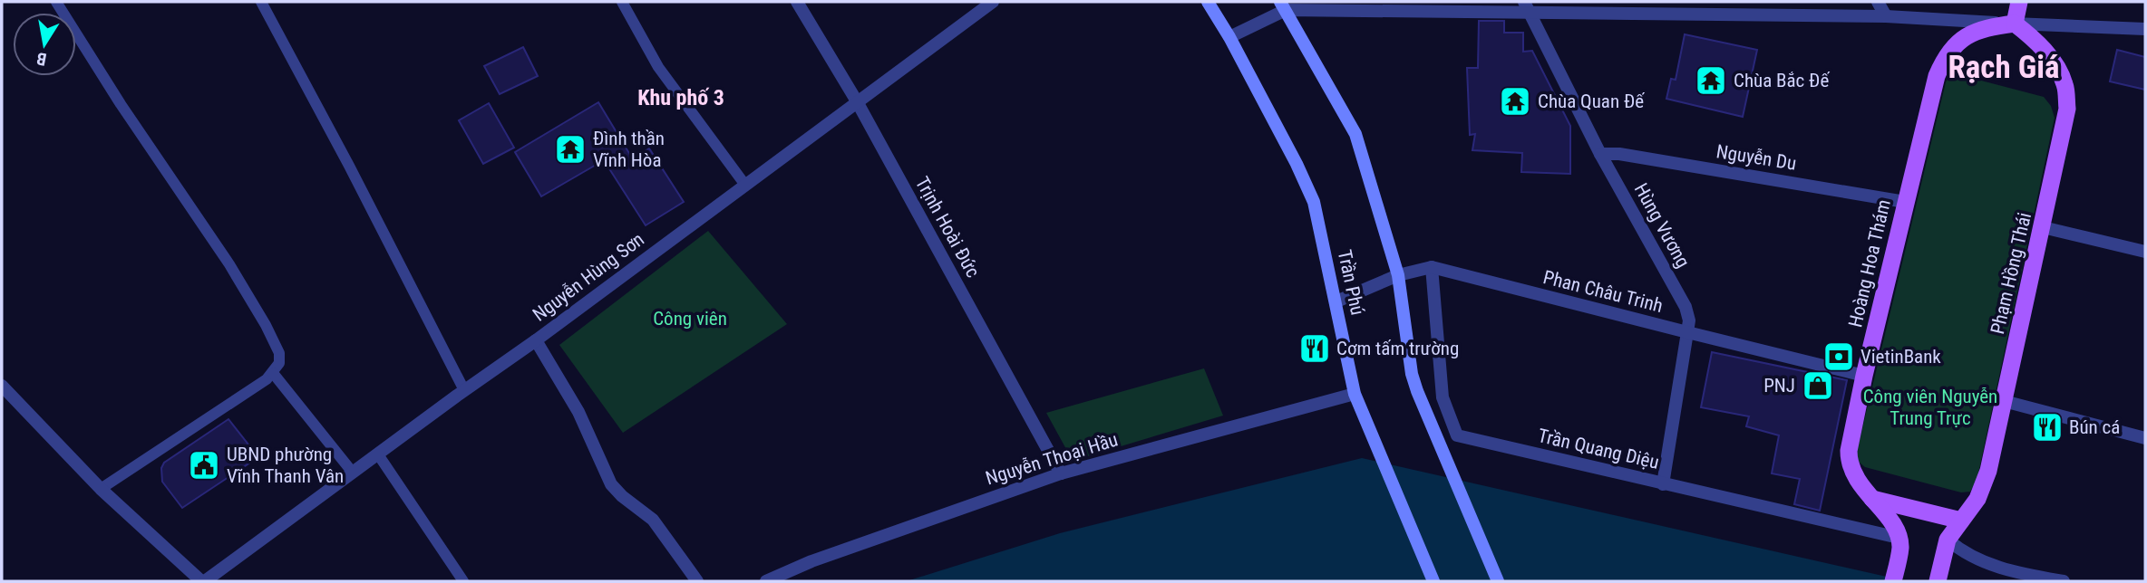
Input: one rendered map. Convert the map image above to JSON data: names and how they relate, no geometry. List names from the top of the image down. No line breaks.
{"streets":{"main road":["Hoàng Hoa Thám","Phạm Hồng Thái","Trần Phú"],"street":["Nguyễn Du","Hùng Vương","Trịnh Hoài Đức","Nguyễn Hùng Sơn","Phan Châu Trinh","Trần Quang Diệu","Nguyễn Thoại Hầu"]},"crossings":[["Nguyễn Du","Hùng Vương"],["Nguyễn Du","Hoàng Hoa Thám"],["Hùng Vương","Phan Châu Trinh"],["Hùng Vương","Trần Quang Diệu"],["Trịnh Hoài Đức","Nguyễn Hùng Sơn"],["Trịnh Hoài Đức","Nguyễn Thoại Hầu"],["Hoàng Hoa Thám","Phạm Hồng Thái"],["Hoàng Hoa Thám","Phan Châu Trinh"],["Hoàng Hoa Thám","Trần Quang Diệu"],["Trần Phú","Phan Châu Trinh"],["Trần Phú","Nguyễn Thoại Hầu"],["Phan Châu Trinh","Trần Quang Diệu"]],"districts":["Rạch Giá","Khu phố 3"],"parks":["Công viên","Công viên Nguyễn Trung Trực"],"places":{"temple":["Chùa Bắc Đế","Chùa Quan Đế","Đình thần Vĩnh Hòa"],"restaurant":["Cơm tấm trường","Bún cá"],"bank":["VietinBank"],"shop":["PNJ"],"public building":["UBND phường Vĩnh Thanh Vân"]},"north":"bottom"}
